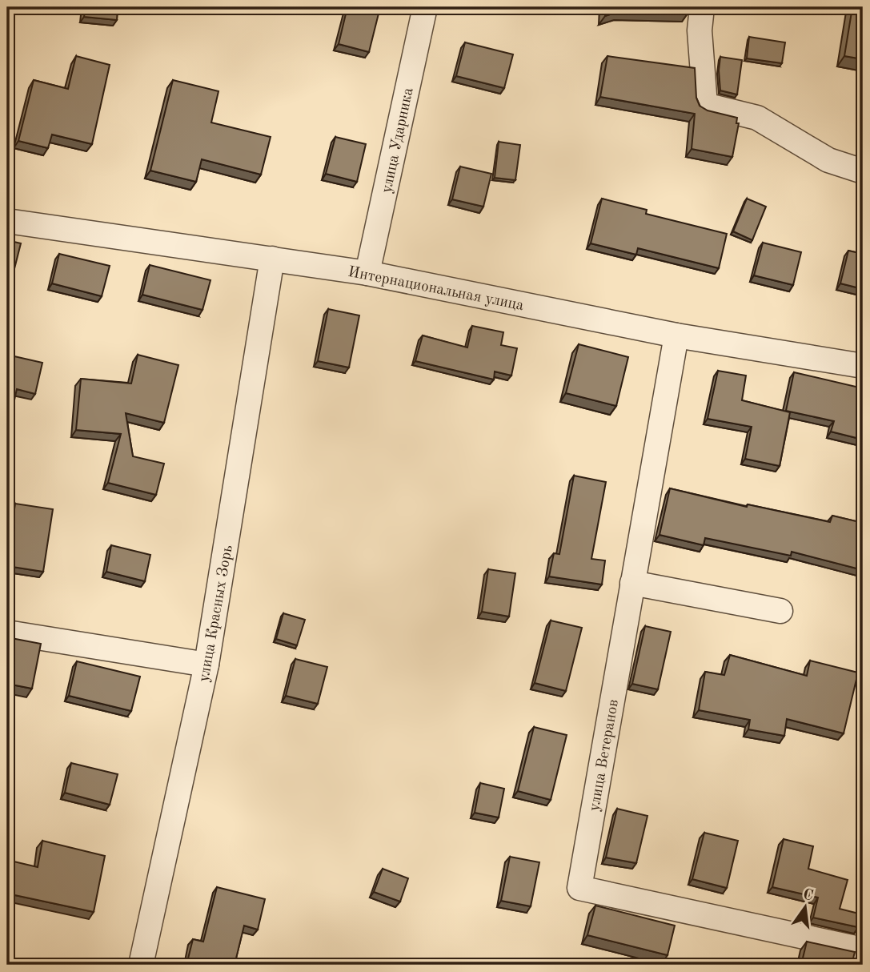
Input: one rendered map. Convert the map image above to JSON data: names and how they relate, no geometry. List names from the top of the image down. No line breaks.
{"streets":{"street":["улица Ударника","Интернациональная улица","улица Красных Зорь","улица Ветеранов"]},"crossings":[["улица Ударника","Интернациональная улица"],["Интернациональная улица","улица Красных Зорь"],["Интернациональная улица","улица Ветеранов"]],"north":"top"}
